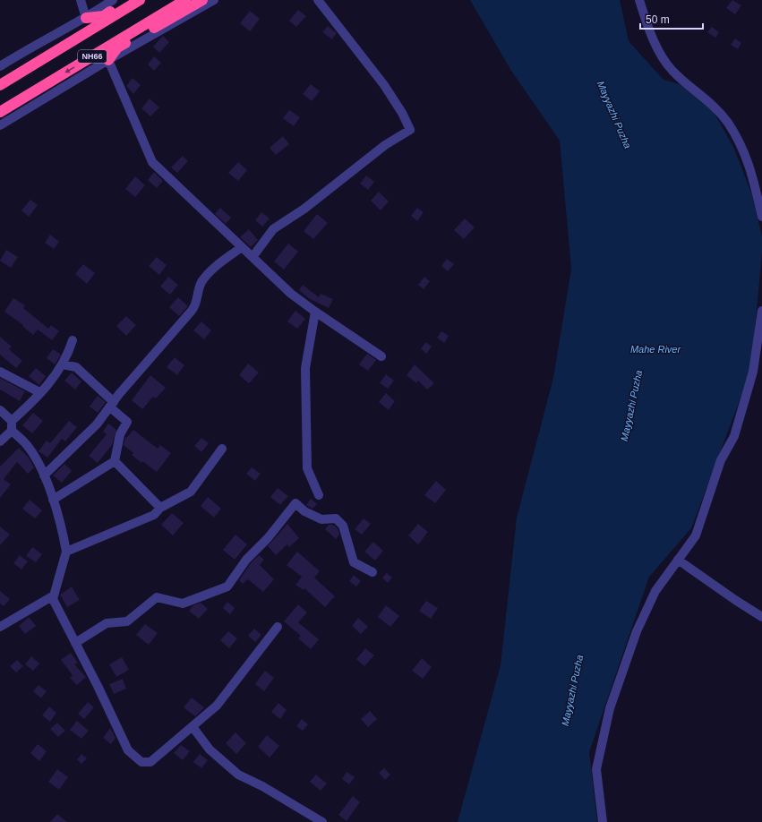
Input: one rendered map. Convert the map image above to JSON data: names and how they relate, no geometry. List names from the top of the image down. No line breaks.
{"streets":{"highway":["NH66"]},"water":["Mayyazhi Puzha","Mahe River"],"scale_bar":"50 m"}
